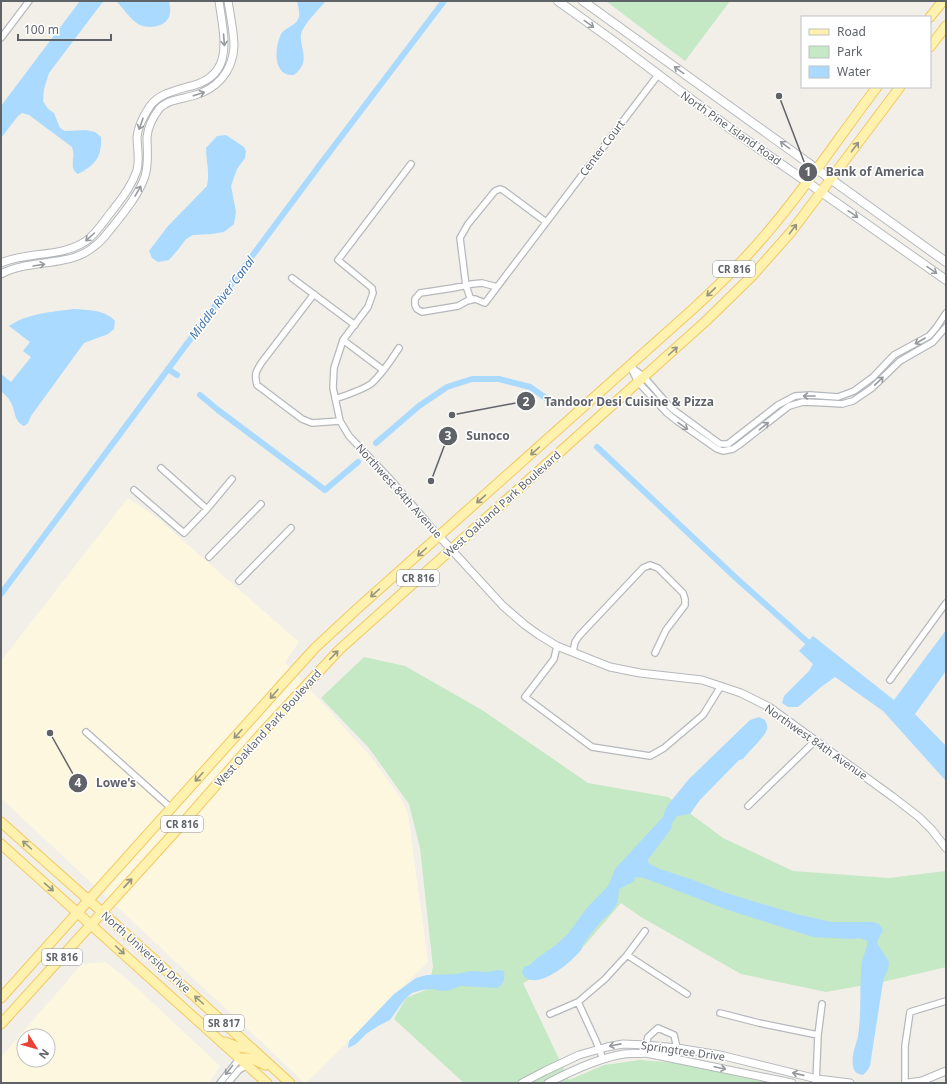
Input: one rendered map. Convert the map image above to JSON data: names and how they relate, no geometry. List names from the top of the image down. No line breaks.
{"streets":{"main road":["North Pine Island Road","CR 816","West Oakland Park Boulevard","North University Drive","SR 816","SR 817"],"street":["Center Court","Northwest 84th Avenue","Springtree Drive"]},"crossings":[["North Pine Island Road","Center Court"],["North Pine Island Road","West Oakland Park Boulevard"],["Northwest 84th Avenue","West Oakland Park Boulevard"],["West Oakland Park Boulevard","North University Drive"]],"water":["Middle River Canal"],"places":["Bank of America","Tandoor Desi Cuisine & Pizza","Sunoco","Lowe's"],"legend":["Road","Park","Water"],"scale_bar":"100 m","north":"bottom right"}
